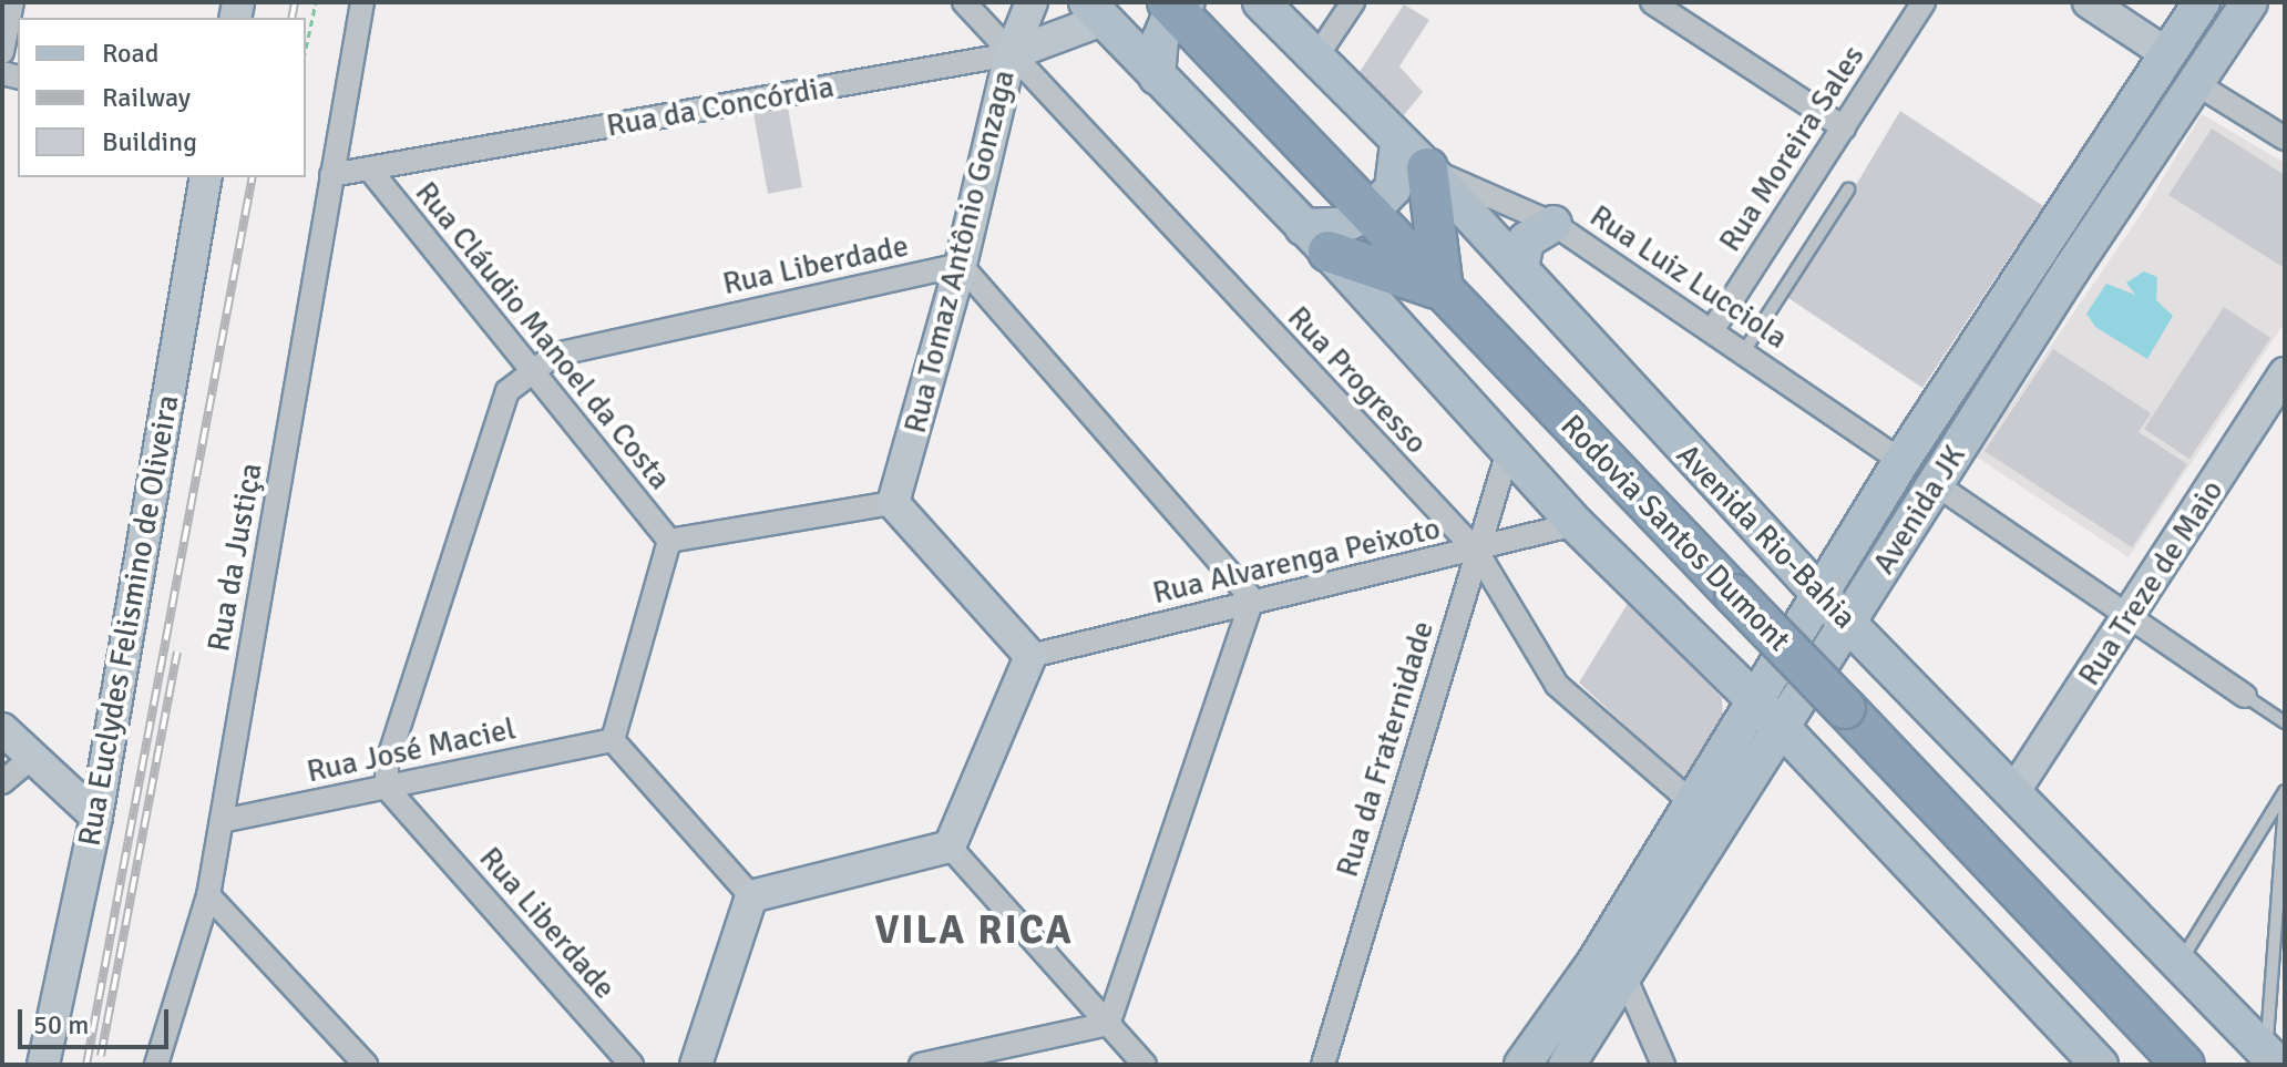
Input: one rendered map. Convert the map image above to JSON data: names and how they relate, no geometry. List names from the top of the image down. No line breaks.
{"streets":{"highway":["Rodovia Santos Dumont"],"main road":["Avenida JK","Avenida Rio-Bahia"],"street":["Rua da Concórdia","Rua Moreira Sales","Rua Tomaz Antônio Gonzaga","Rua Liberdade","Rua Luiz Lucciola","Rua Cláudio Manoel da Costa","Rua Progresso","Rua da Justiça","Rua Alvarenga Peixoto","Rua Treze de Maio","Rua Euclydes Felismino de Oliveira","Rua da Fraternidade","Rua José Maciel"]},"crossings":[["Rua da Concórdia","Rua Tomaz Antônio Gonzaga"],["Rua da Concórdia","Rua Cláudio Manoel da Costa"],["Rua da Concórdia","Rua Progresso"],["Rua da Concórdia","Rua da Justiça"],["Rua Moreira Sales","Rua Luiz Lucciola"],["Rua Tomaz Antônio Gonzaga","Rua Liberdade"],["Rua Tomaz Antônio Gonzaga","Rua Progresso"],["Rua Liberdade","Rua Cláudio Manoel da Costa"],["Rua Liberdade","Rua José Maciel"],["Rua Luiz Lucciola","Avenida JK"],["Rua Luiz Lucciola","Avenida Rio-Bahia"],["Rua Progresso","Avenida JK"],["Rua Progresso","Rua Alvarenga Peixoto"],["Rua Progresso","Rua da Fraternidade"],["Avenida JK","Avenida Rio-Bahia"],["Avenida Rio-Bahia","Rua Treze de Maio"],["Rua da Justiça","Rua José Maciel"],["Rua Alvarenga Peixoto","Rua da Fraternidade"]],"districts":["VILA RICA"],"legend":["Road","Railway","Building"],"scale_bar":"50 m"}
